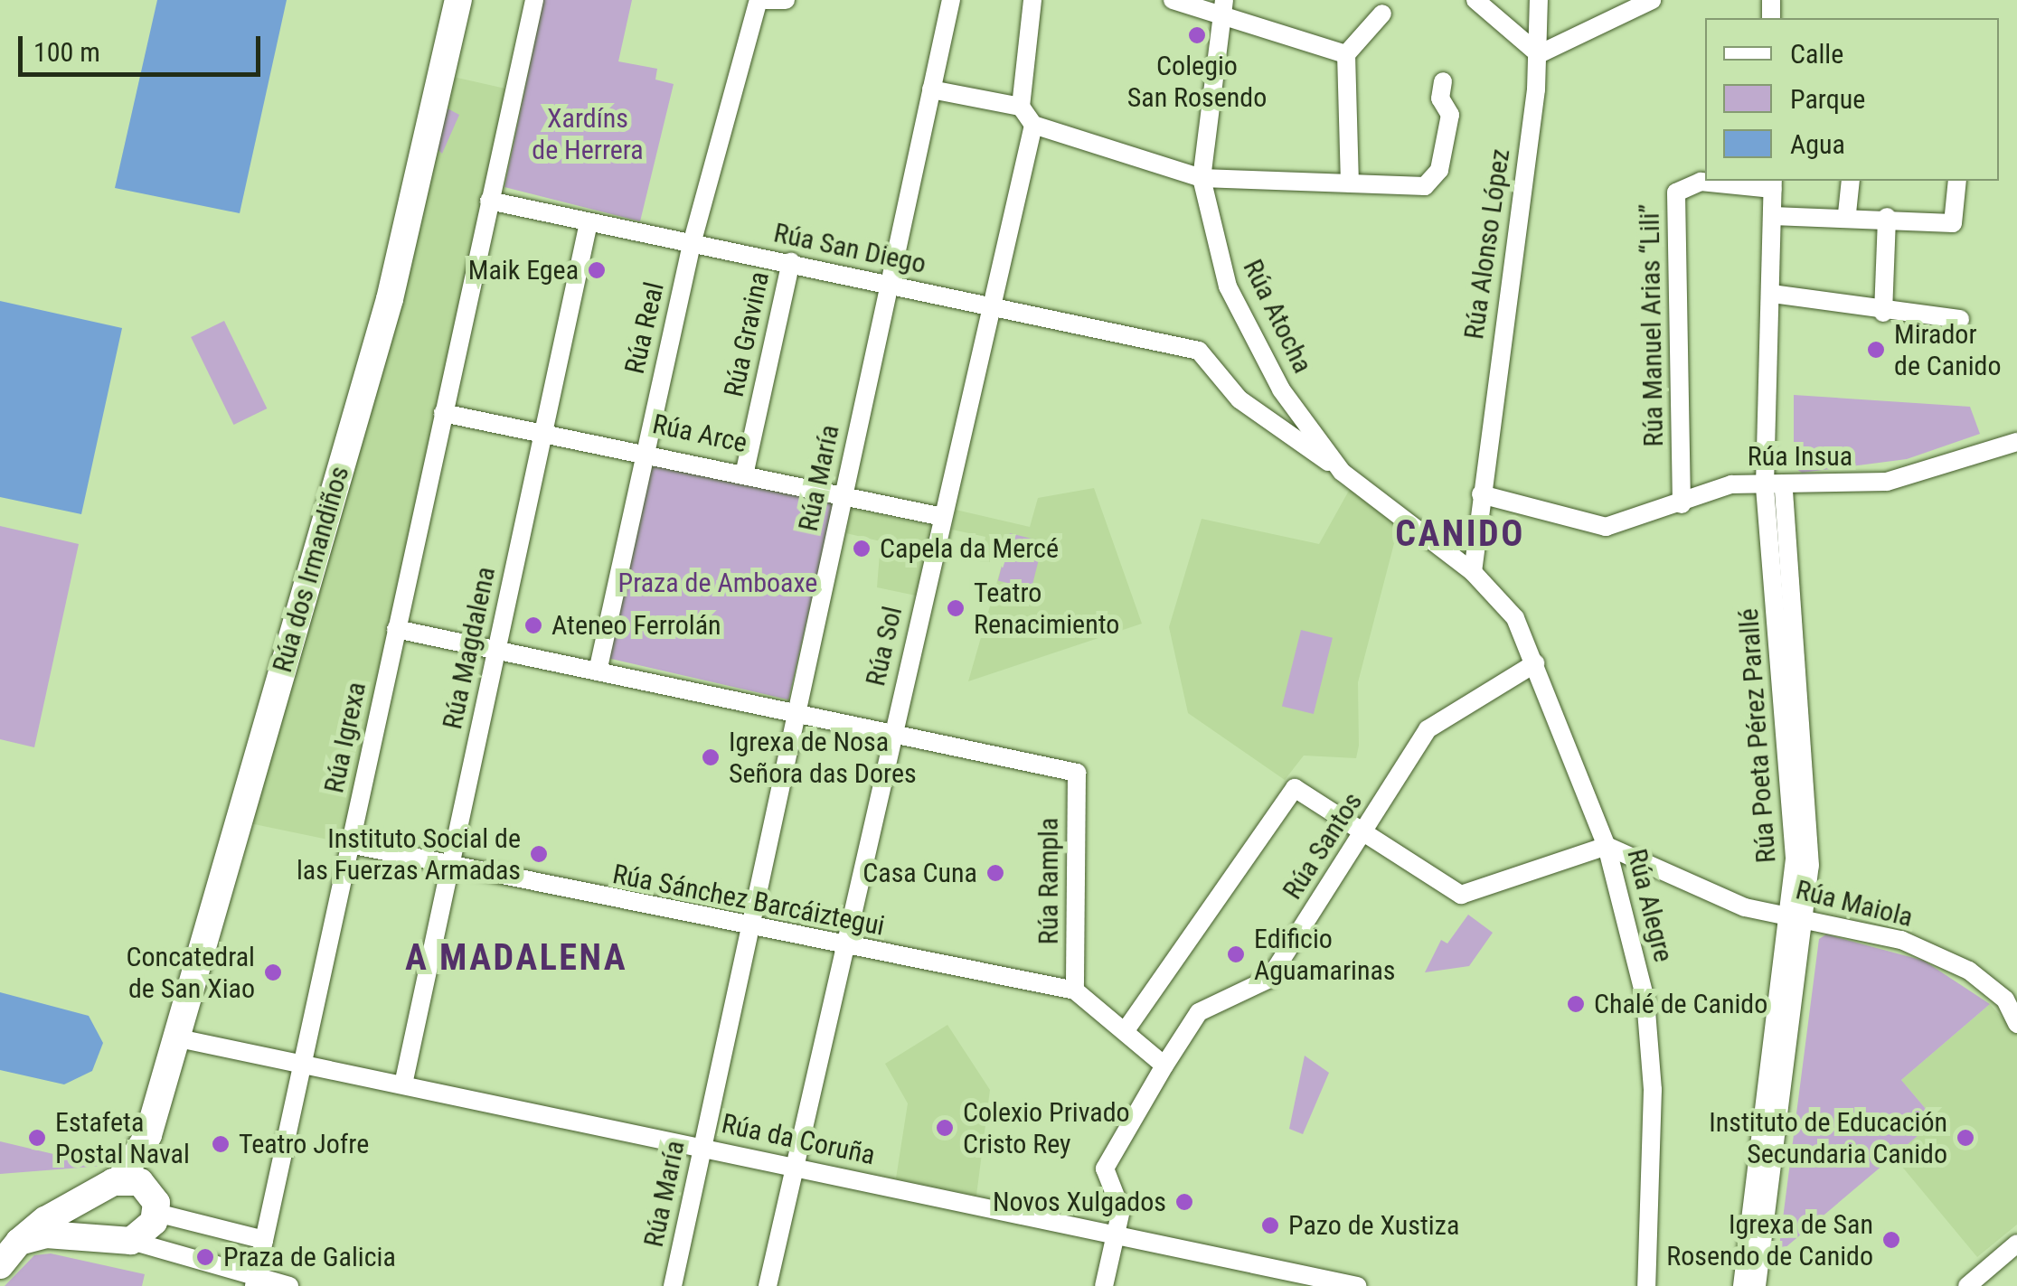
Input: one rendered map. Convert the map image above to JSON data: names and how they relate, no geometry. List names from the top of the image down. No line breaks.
{"streets":{"main road":["Rúa dos Irmandiños"],"street":["Rúa Alonso López","Rúa San Diego","Rúa Atocha","Rúa Manuel Arias “Lili”","Rúa Real","Rúa Gravina","Rúa Arce","Rúa Insua","Rúa María","Rúa Sol","Rúa Magdalena","Rúa Poeta Pérez Parallé","Rúa Igrexa","Rúa Santos","Rúa Rampla","Rúa Sánchez Barcáiztegui","Rúa Maiola","Rúa Alegre","Rúa da Coruña"]},"crossings":[["Rúa Alonso López","Rúa Atocha"],["Rúa Alonso López","Rúa Insua"],["Rúa Alonso López","Rúa Alegre"],["Rúa San Diego","Rúa Atocha"],["Rúa San Diego","Rúa Real"],["Rúa San Diego","Rúa Gravina"],["Rúa San Diego","Rúa María"],["Rúa San Diego","Rúa Sol"],["Rúa San Diego","Rúa Magdalena"],["Rúa San Diego","Rúa Igrexa"],["Rúa Atocha","Rúa Alegre"],["Rúa Manuel Arias “Lili”","Rúa Insua"],["Rúa Manuel Arias “Lili”","Rúa Poeta Pérez Parallé"],["Rúa Real","Rúa Arce"],["Rúa Gravina","Rúa Arce"],["Rúa Arce","Rúa María"],["Rúa Arce","Rúa Sol"],["Rúa Arce","Rúa Magdalena"],["Rúa Arce","Rúa Igrexa"],["Rúa Insua","Rúa Poeta Pérez Parallé"],["Rúa María","Rúa Sánchez Barcáiztegui"],["Rúa María","Rúa da Coruña"],["Rúa dos Irmandiños","Rúa da Coruña"],["Rúa Sol","Rúa Rampla"],["Rúa Sol","Rúa Sánchez Barcáiztegui"],["Rúa Sol","Rúa da Coruña"],["Rúa Magdalena","Rúa Sánchez Barcáiztegui"],["Rúa Magdalena","Rúa da Coruña"],["Rúa Poeta Pérez Parallé","Rúa Maiola"],["Rúa Igrexa","Rúa Sánchez Barcáiztegui"],["Rúa Igrexa","Rúa da Coruña"],["Rúa Santos","Rúa Sánchez Barcáiztegui"],["Rúa Santos","Rúa Alegre"],["Rúa Santos","Rúa da Coruña"],["Rúa Rampla","Rúa Sánchez Barcáiztegui"],["Rúa Maiola","Rúa Alegre"]],"districts":["CANIDO","A MADALENA"],"parks":["Xardíns de Herrera","Praza de Amboaxe"],"places":["Colegio San Rosendo","Maik Egea","Mirador de Canido","Capela da Mercé","Teatro Renacimiento","Ateneo Ferrolán","Igrexa de Nosa Señora das Dores","Instituto Social de las Fuerzas Armadas","Casa Cuna","Edificio Aguamarinas","Concatedral de San Xiao","Chalé de Canido","Colexio Privado Cristo Rey","Estafeta Postal Naval","Instituto de Educación Secundaria Canido","Teatro Jofre","Novos Xulgados","Pazo de Xustiza","Igrexa de San Rosendo de Canido","Praza de Galicia"],"legend":["Calle","Parque","Agua"],"scale_bar":"100 m"}
